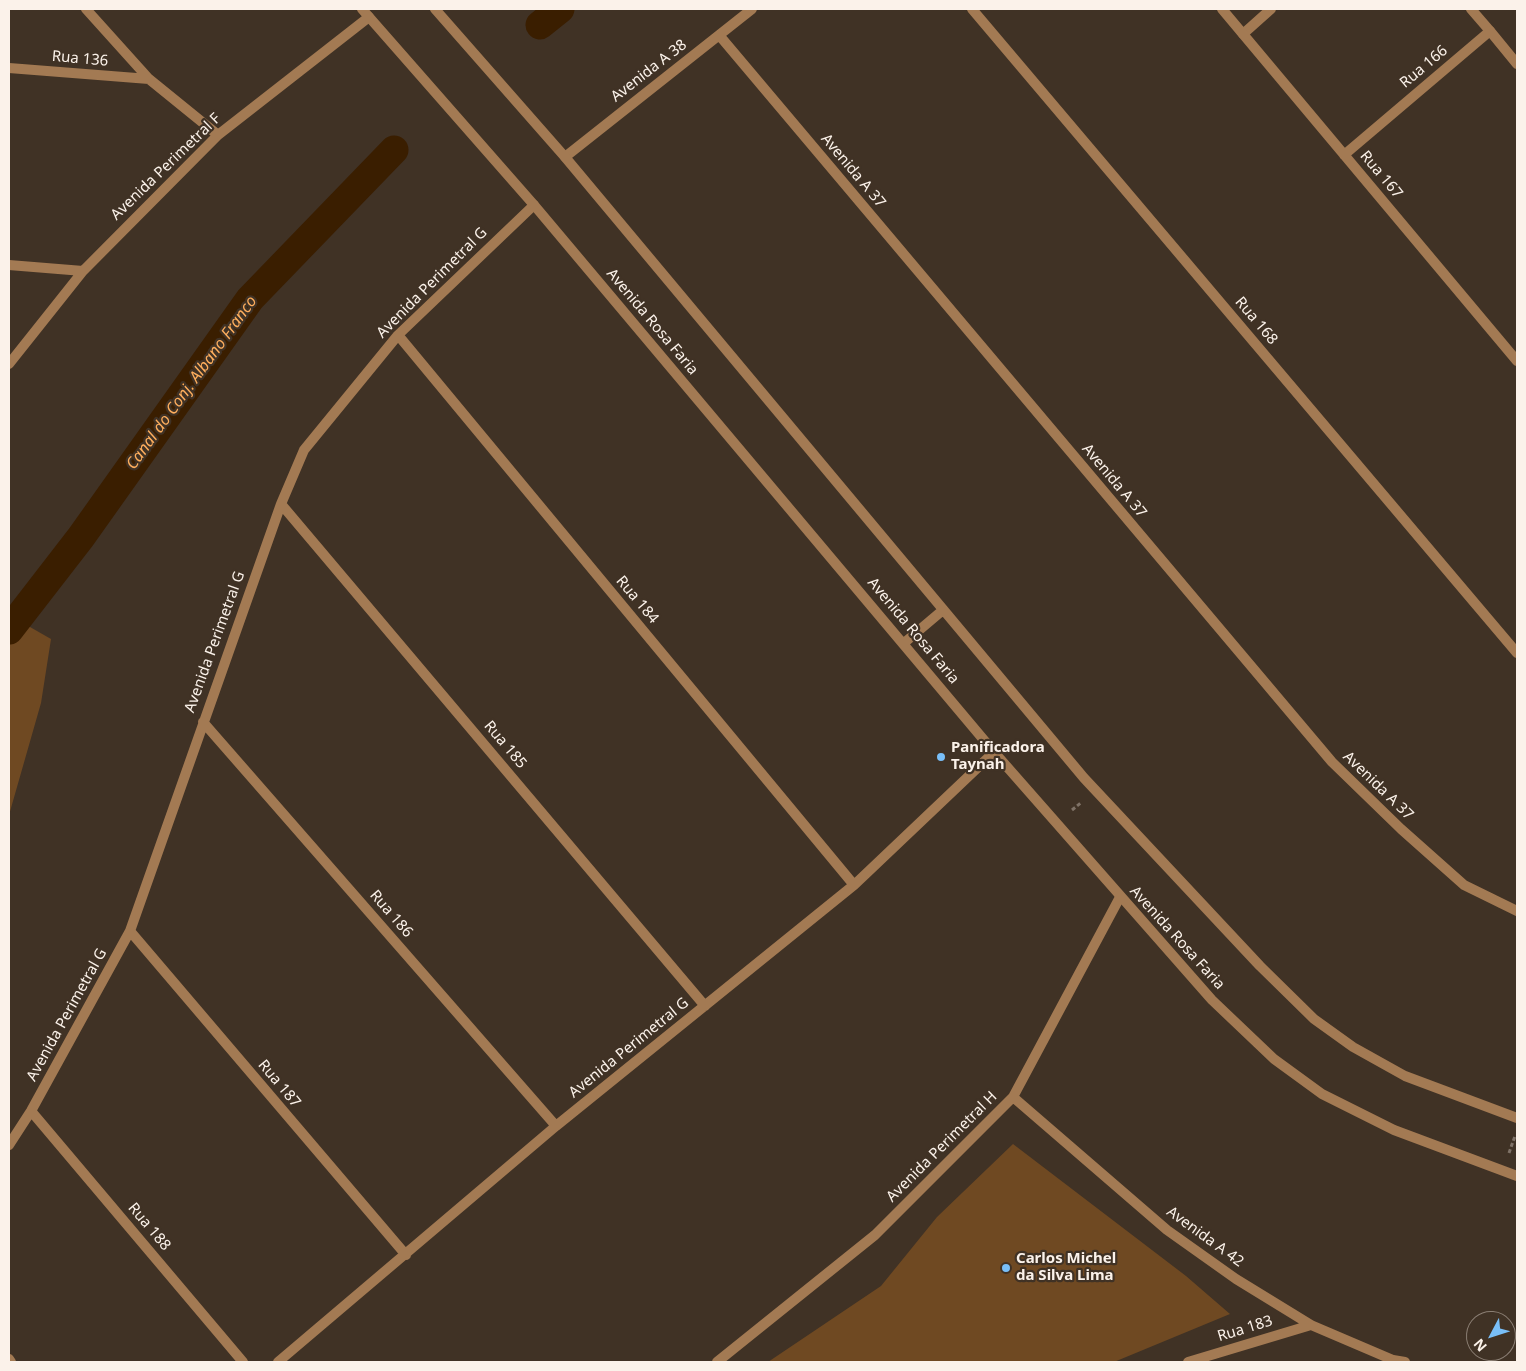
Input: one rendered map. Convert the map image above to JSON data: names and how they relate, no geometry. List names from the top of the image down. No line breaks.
{"streets":{"street":["Rua 136","Rua 166","Avenida A 38","Avenida Perimetral F","Avenida A 37","Rua 167","Avenida Perimetral G","Rua 168","Avenida Rosa Faria","Rua 184","Rua 185","Rua 186","Rua 187","Avenida Perimetral H","Rua 188","Avenida A 42","Rua 183"]},"crossings":[["Rua 166","Rua 167"],["Avenida A 38","Avenida A 37"],["Avenida Perimetral F","Avenida Rosa Faria"],["Avenida Perimetral G","Avenida Rosa Faria"],["Avenida Perimetral G","Rua 184"],["Avenida Perimetral G","Rua 185"],["Avenida Perimetral G","Rua 186"],["Avenida Perimetral G","Rua 187"],["Avenida Perimetral G","Rua 188"],["Avenida Rosa Faria","Avenida Perimetral H"],["Avenida Perimetral H","Avenida A 42"],["Avenida A 42","Rua 183"]],"water":["Canal do Conj. Albano Franco"],"places":["Panificadora Taynah","Carlos Michel da Silva Lima"],"north":"bottom left"}
